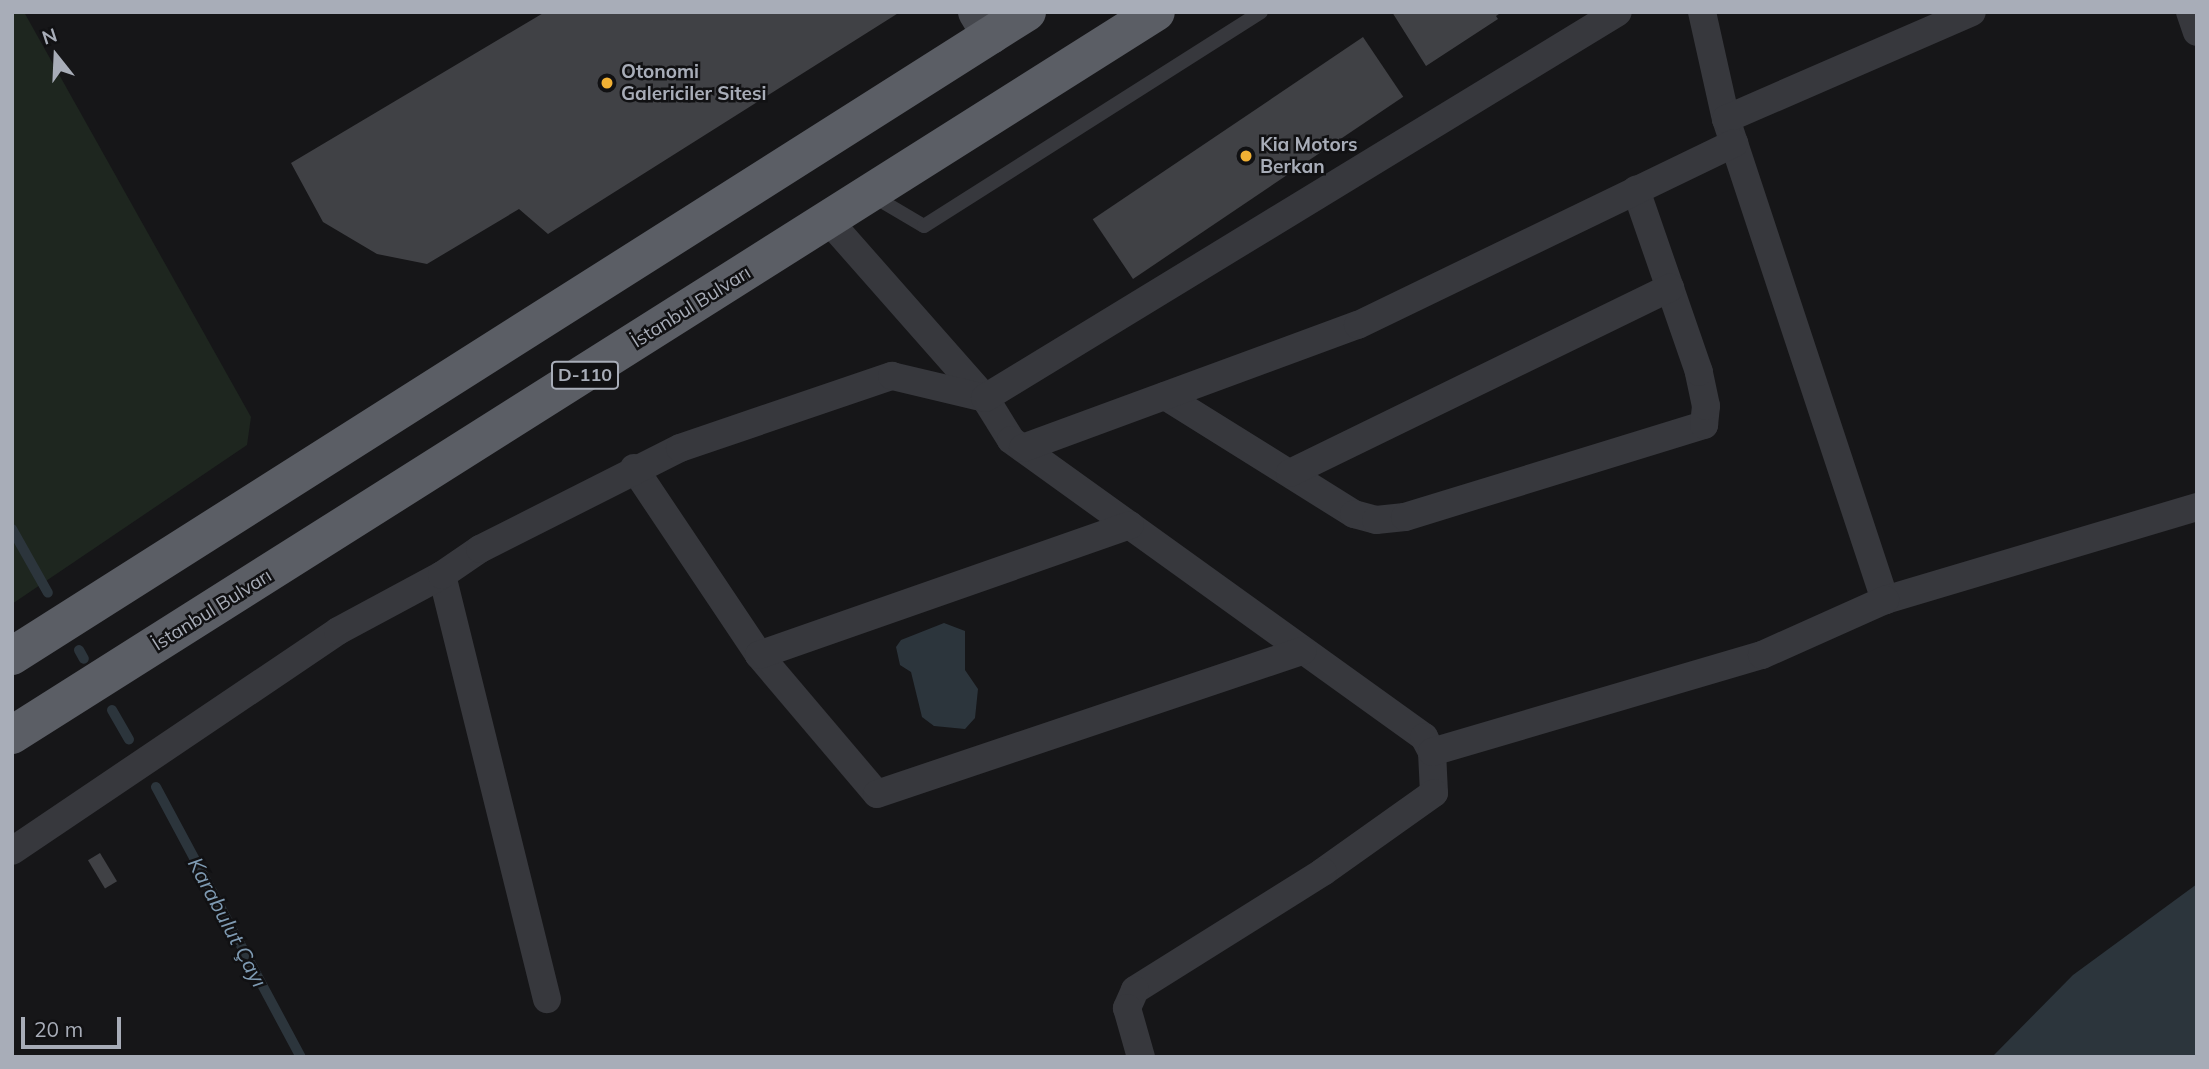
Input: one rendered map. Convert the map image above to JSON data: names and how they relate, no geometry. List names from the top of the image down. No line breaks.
{"streets":{"highway":["İstanbul Bulvarı","D-110"]},"water":["Karabulut Çayı"],"places":["Otonomi Galericiler Sitesi","Kia Motors Berkan"],"scale_bar":"20 m","north":"top"}
